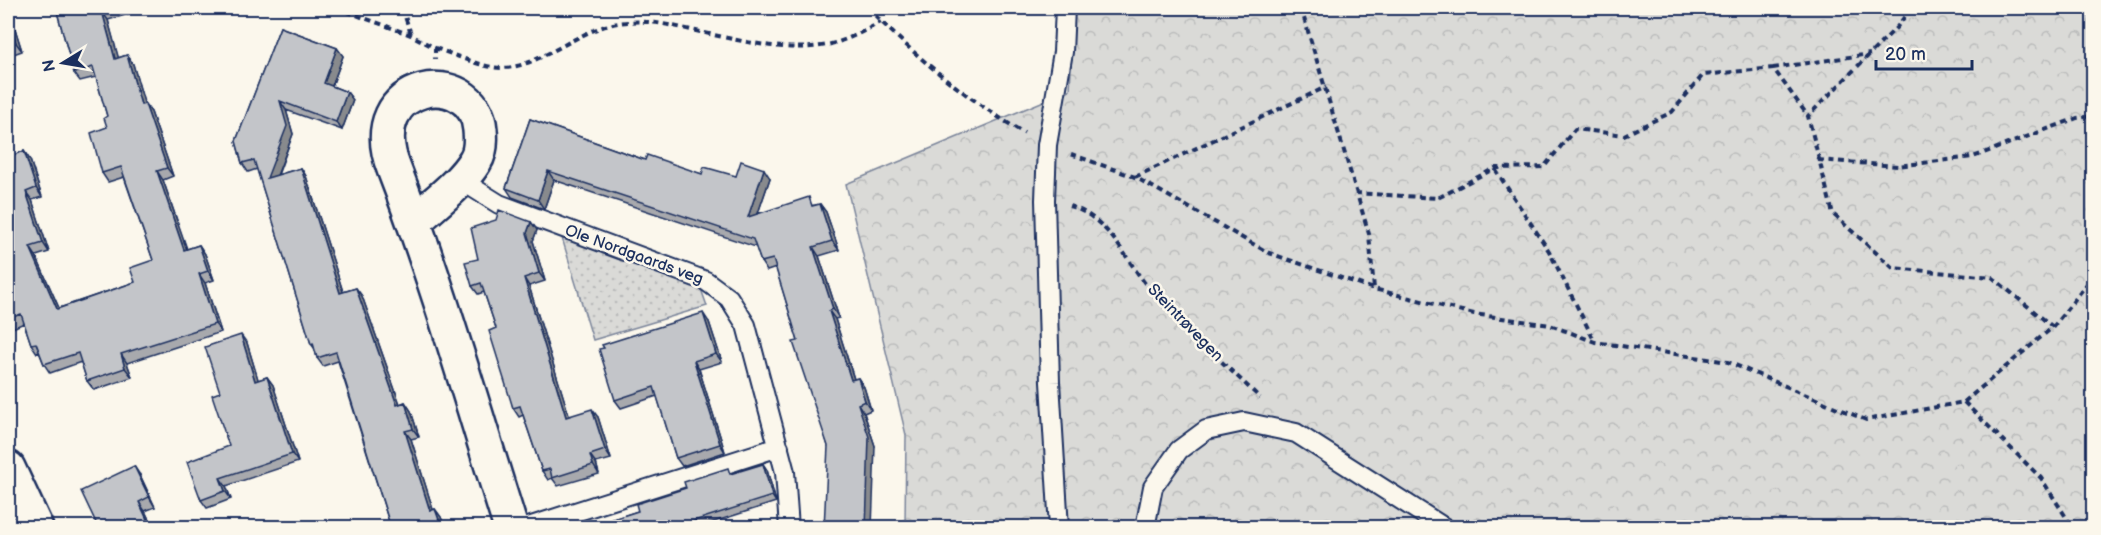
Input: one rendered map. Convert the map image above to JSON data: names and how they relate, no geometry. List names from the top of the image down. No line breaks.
{"streets":{"lane":["Ole Nordgaards veg"],"path":["Steintrøvegen"]},"scale_bar":"20 m","north":"left"}
